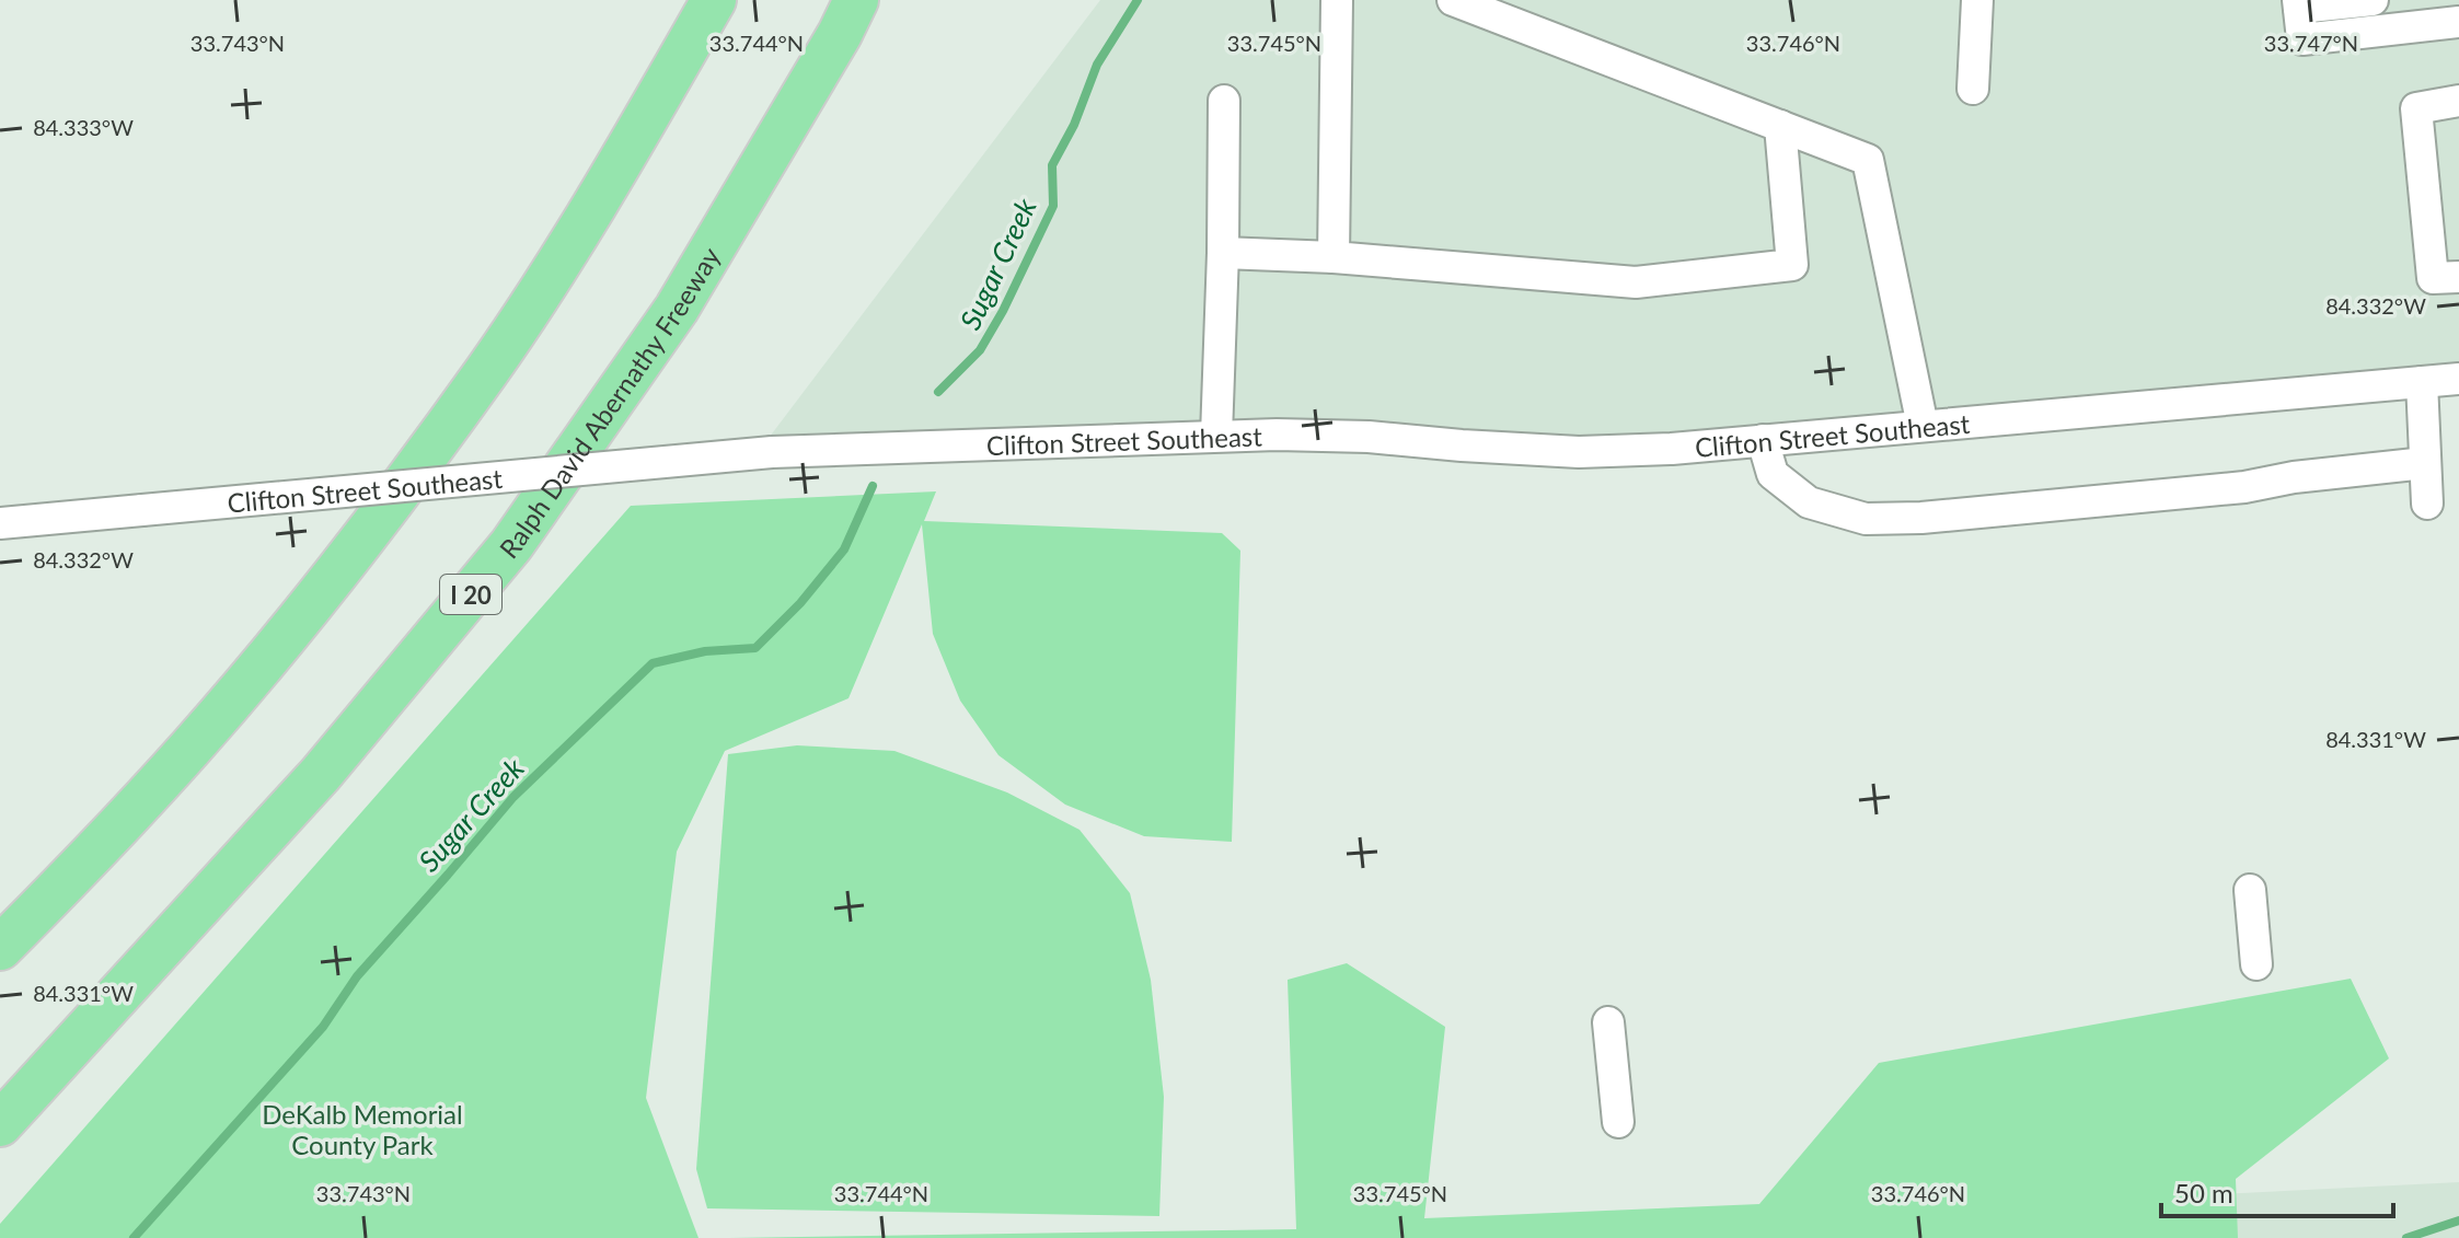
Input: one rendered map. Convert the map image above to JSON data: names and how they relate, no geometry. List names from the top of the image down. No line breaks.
{"streets":{"highway":["Ralph David Abernathy Freeway","I 20"],"street":["Clifton Street Southeast"]},"water":["Sugar Creek"],"parks":["DeKalb Memorial County Park"],"scale_bar":"50 m","coordinates":["33.743°N","33.744°N","33.745°N","33.746°N","33.747°N","84.333°W","84.332°W","84.331°W"]}
